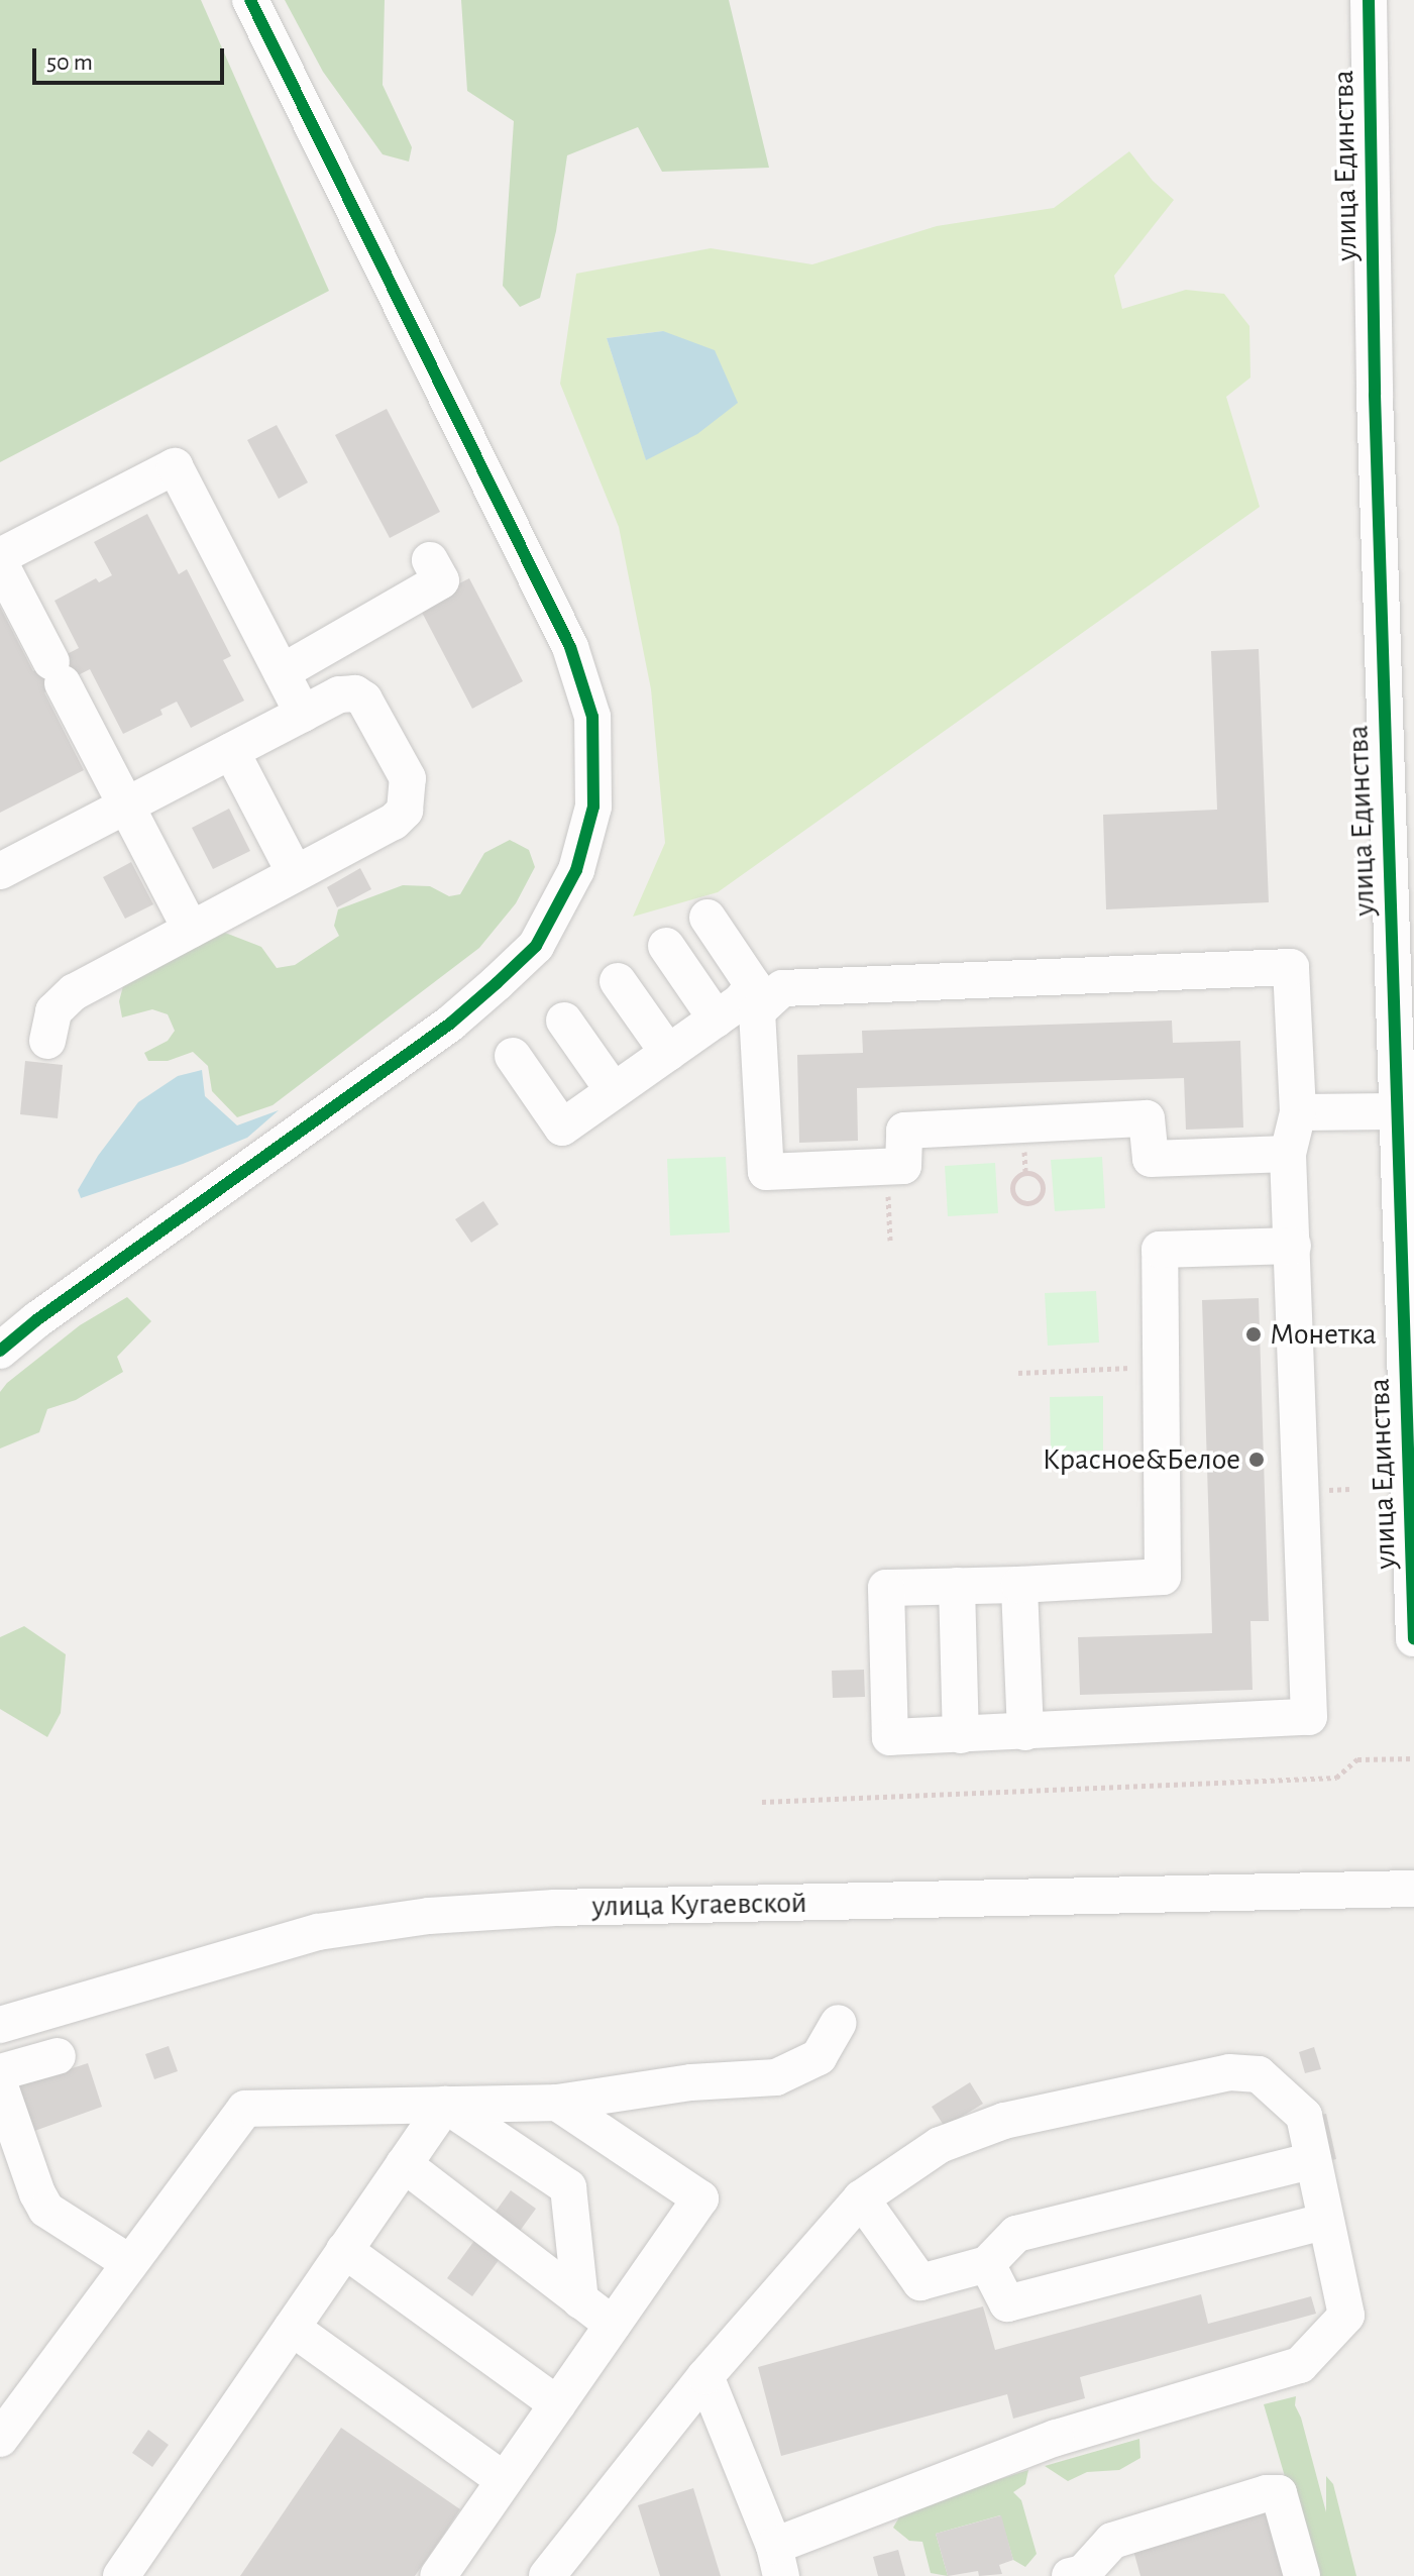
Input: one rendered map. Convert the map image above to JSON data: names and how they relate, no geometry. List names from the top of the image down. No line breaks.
{"streets":{"street":["улица Единства","улица Кугаевской"]},"places":["Монетка","Красное&Белое"],"scale_bar":"50 m"}
